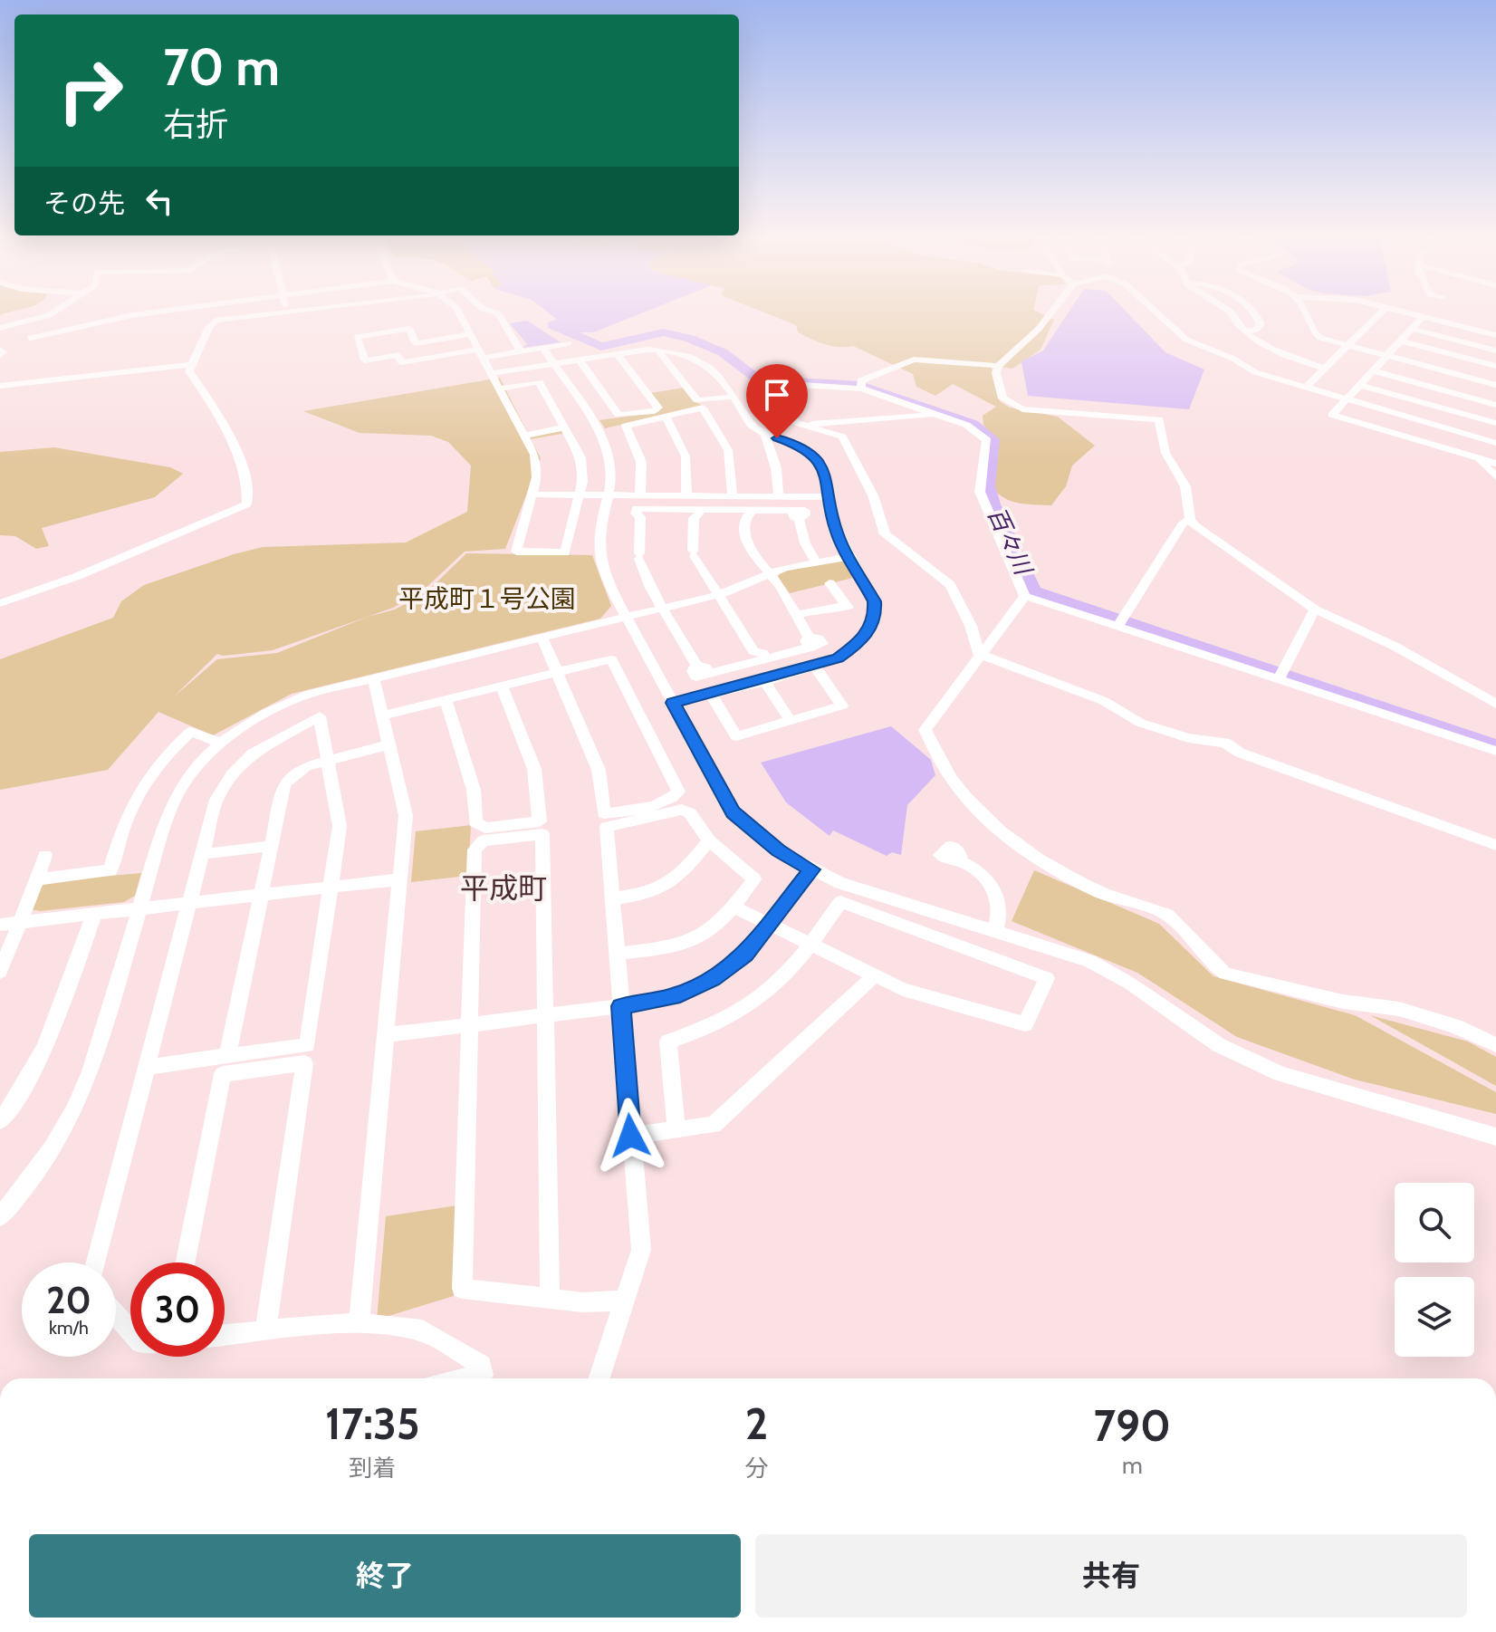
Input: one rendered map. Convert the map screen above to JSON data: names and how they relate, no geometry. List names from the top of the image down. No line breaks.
{"districts":["平成町"],"water":["百々川"],"parks":["平成町１号公園"],"page":{"turn":["70 m","右折"],"then":"その先","speed":"20 km/h","limit":"30","eta":["17:35","到着","2","分","790","m"],"buttons":["終了","共有"]}}
